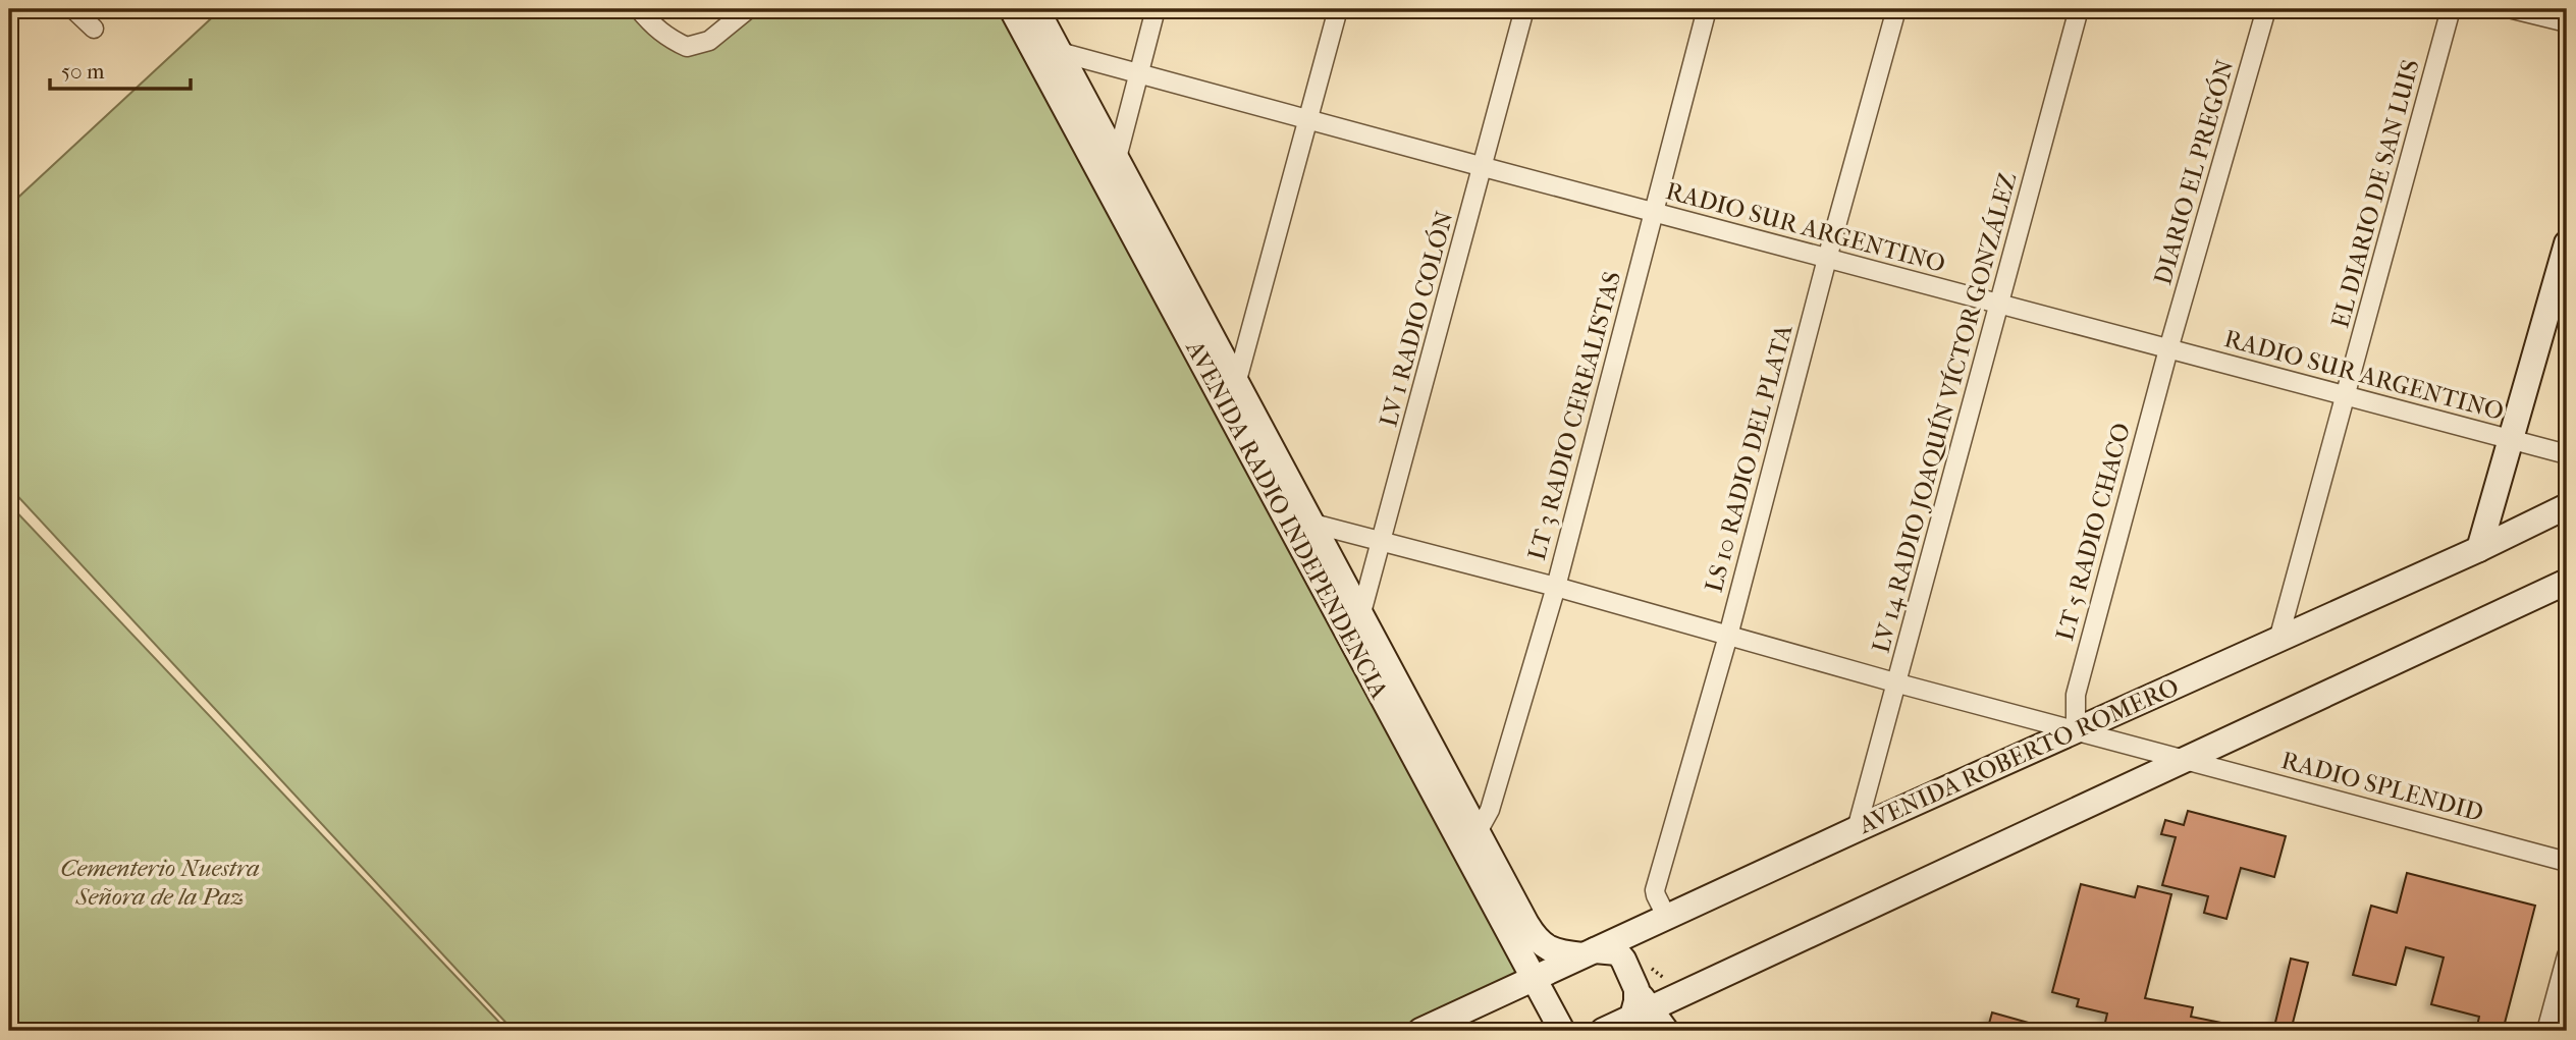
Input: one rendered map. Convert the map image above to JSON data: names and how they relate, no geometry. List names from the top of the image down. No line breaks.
{"streets":{"main road":["AVENIDA RADIO INDEPENDENCIA","AVENIDA ROBERTO ROMERO"],"street":["DIARIO EL PREGÓN","EL DIARIO DE SAN LUIS","RADIO SUR ARGENTINO","LV 1 RADIO COLÓN","LV 14 RADIO JOAQUÍN VÍCTOR GONZÁLEZ","LT 3 RADIO CEREALISTAS","LS 10 RADIO DEL PLATA","LT 5 RADIO CHACO","RADIO SPLENDID"]},"crossings":[["DIARIO EL PREGÓN","RADIO SUR ARGENTINO"],["DIARIO EL PREGÓN","LT 5 RADIO CHACO"],["EL DIARIO DE SAN LUIS","RADIO SUR ARGENTINO"],["EL DIARIO DE SAN LUIS","AVENIDA ROBERTO ROMERO"],["RADIO SUR ARGENTINO","LV 1 RADIO COLÓN"],["RADIO SUR ARGENTINO","LV 14 RADIO JOAQUÍN VÍCTOR GONZÁLEZ"],["RADIO SUR ARGENTINO","LT 3 RADIO CEREALISTAS"],["RADIO SUR ARGENTINO","LS 10 RADIO DEL PLATA"],["RADIO SUR ARGENTINO","AVENIDA RADIO INDEPENDENCIA"],["RADIO SUR ARGENTINO","LT 5 RADIO CHACO"],["LV 1 RADIO COLÓN","AVENIDA RADIO INDEPENDENCIA"],["LV 1 RADIO COLÓN","RADIO SPLENDID"],["LV 14 RADIO JOAQUÍN VÍCTOR GONZÁLEZ","AVENIDA ROBERTO ROMERO"],["LV 14 RADIO JOAQUÍN VÍCTOR GONZÁLEZ","RADIO SPLENDID"],["LT 3 RADIO CEREALISTAS","AVENIDA RADIO INDEPENDENCIA"],["LT 3 RADIO CEREALISTAS","RADIO SPLENDID"],["LS 10 RADIO DEL PLATA","AVENIDA ROBERTO ROMERO"],["LS 10 RADIO DEL PLATA","RADIO SPLENDID"],["AVENIDA RADIO INDEPENDENCIA","AVENIDA ROBERTO ROMERO"],["AVENIDA RADIO INDEPENDENCIA","RADIO SPLENDID"],["LT 5 RADIO CHACO","AVENIDA ROBERTO ROMERO"],["LT 5 RADIO CHACO","RADIO SPLENDID"],["AVENIDA ROBERTO ROMERO","RADIO SPLENDID"]],"parks":["Cementerio Nuestra Señora de la Paz"],"scale_bar":"50 m"}
